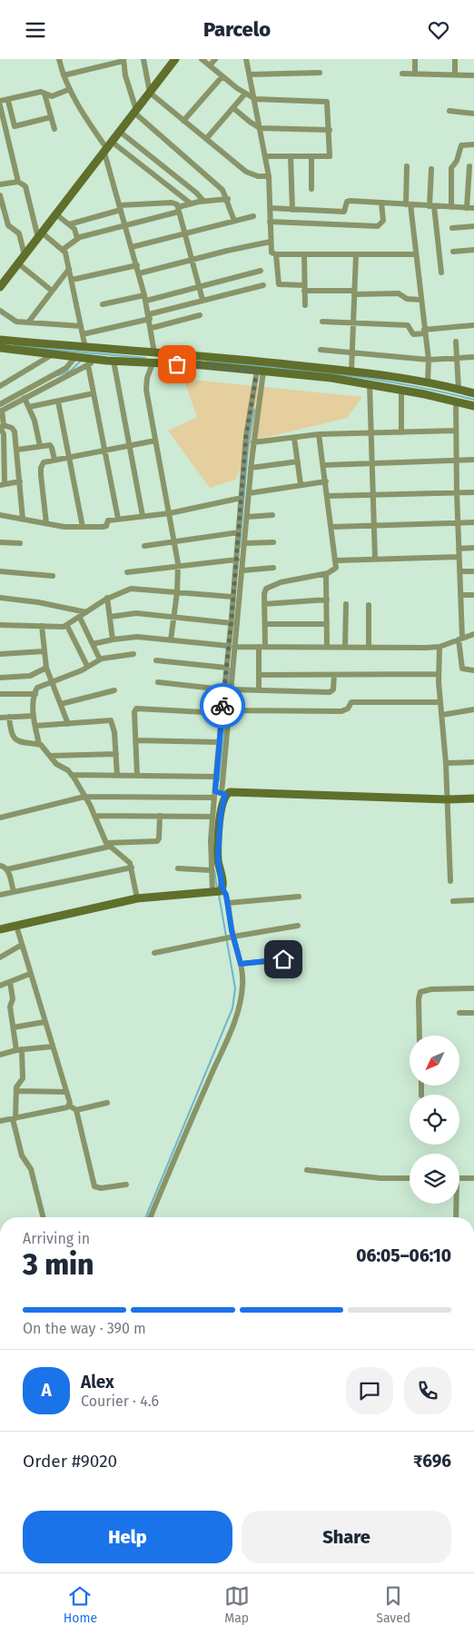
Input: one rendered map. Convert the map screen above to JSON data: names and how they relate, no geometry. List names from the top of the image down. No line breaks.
{"north":"bottom left","page":{"header":"Parcelo","heading":["3 min","Arriving in","06:05–06:10"],"panel":["Alex","Courier · 4.6","Order #9020","₹696"],"bar":"On the way · 390 m","round":"A","buttons":["Help","Share"],"tabs":["Home","Map","Saved"]}}
